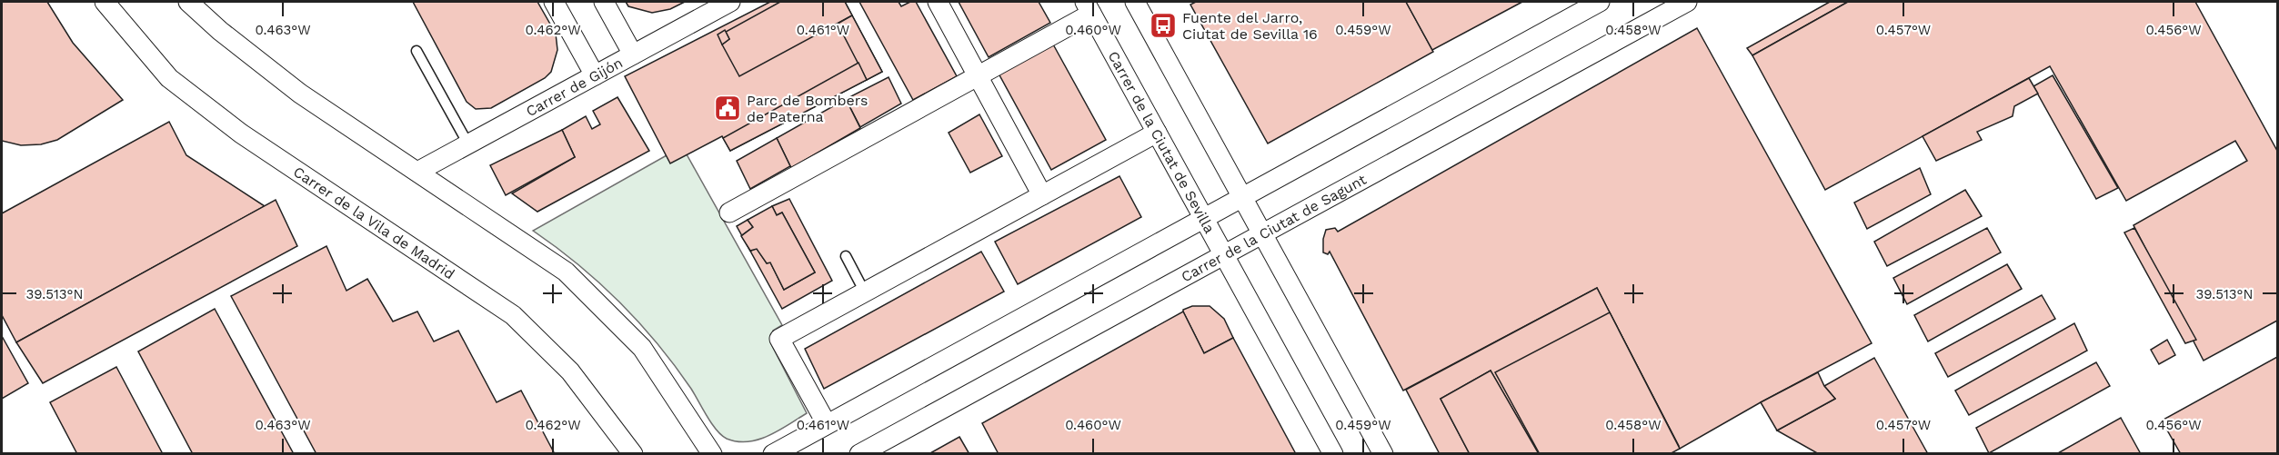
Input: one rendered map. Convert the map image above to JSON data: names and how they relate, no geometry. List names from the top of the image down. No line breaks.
{"streets":{"street":["Carrer de Gijón","Carrer de la Ciutat de Sevilla","Carrer de la Vila de Madrid","Carrer de la Ciutat de Sagunt"]},"crossings":[["Carrer de la Ciutat de Sevilla","Carrer de la Ciutat de Sagunt"]],"places":{"bus stop":["Fuente del Jarro, Ciutat de Sevilla 16"],"public building":["Parc de Bombers de Paterna"]},"coordinates":["0.463°W","0.462°W","0.461°W","0.460°W","0.459°W","0.458°W","0.457°W","0.456°W","39.513°N"]}
